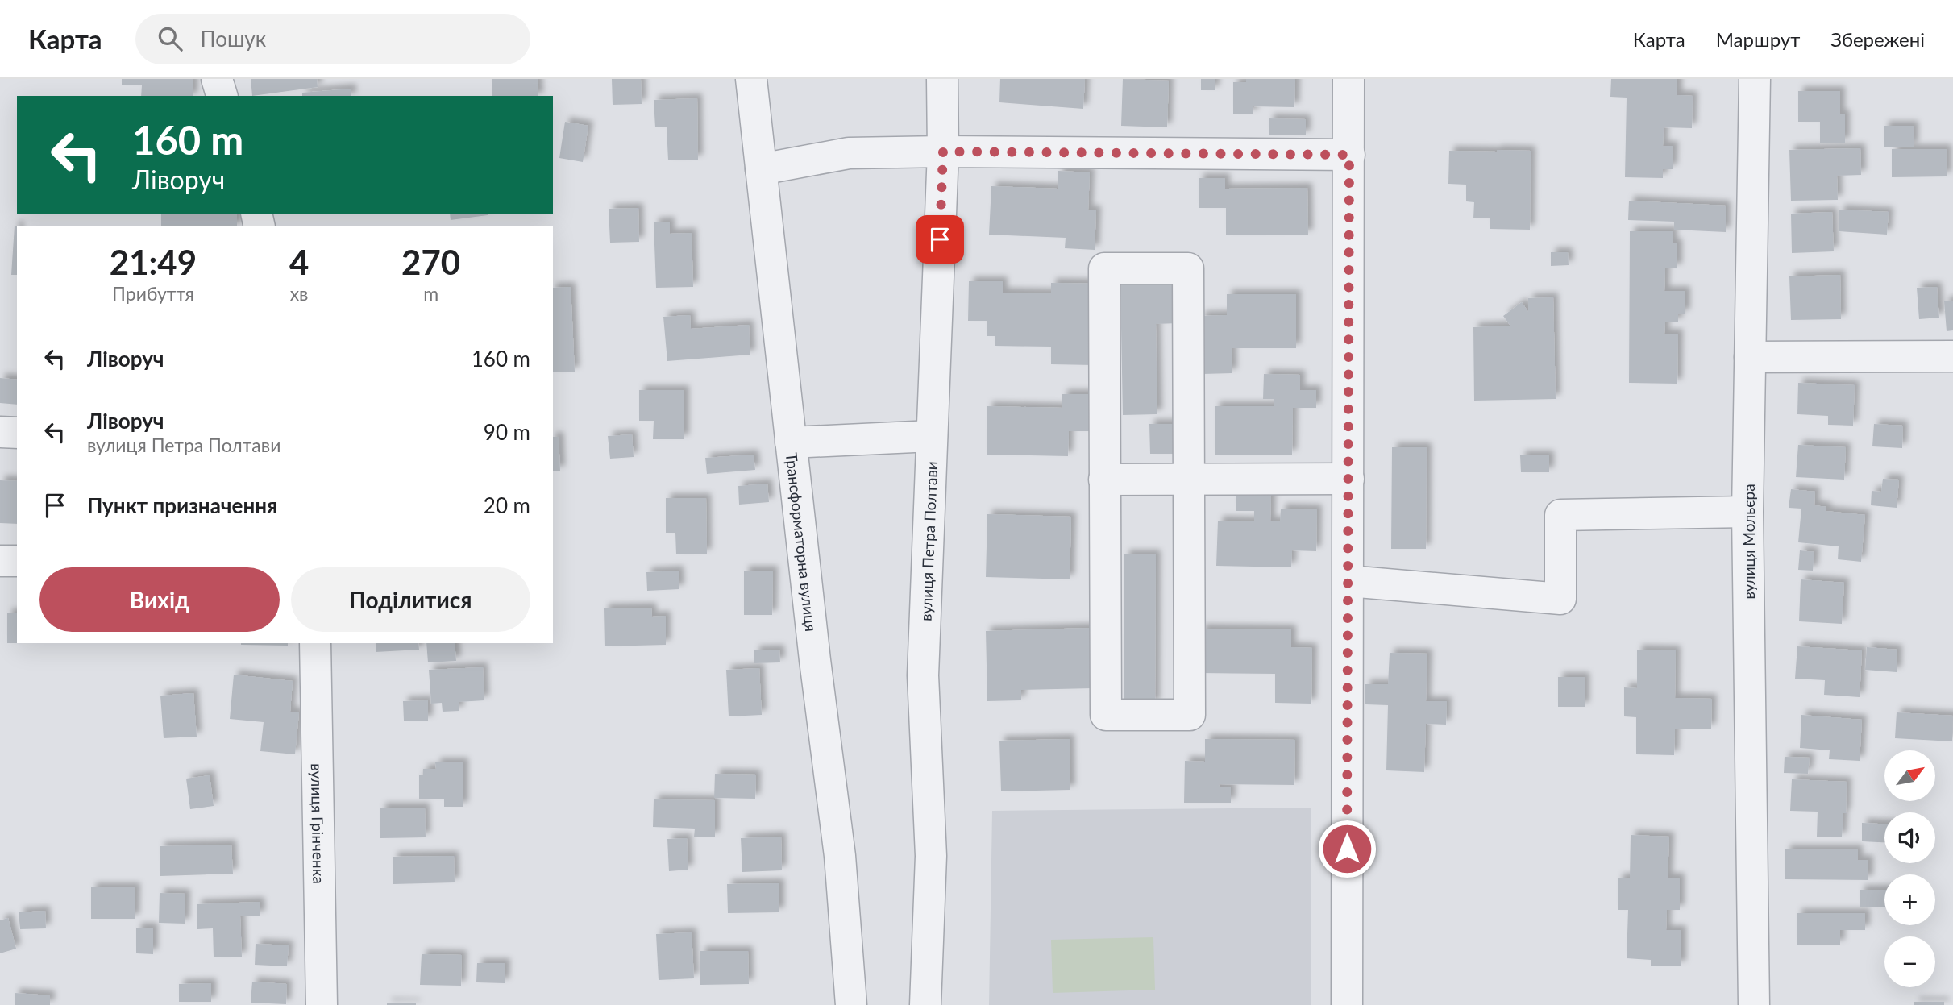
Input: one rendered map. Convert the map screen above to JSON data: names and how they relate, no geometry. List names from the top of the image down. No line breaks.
{"streets":{"street":["Трансформаторна вулиця","вулиця Мольєра","вулиця Петра Полтави","вулиця Грінченка"]},"north":"top right","page":{"header":"Карта","search":"Пошук","nav":["Карта","Маршрут","Збережені"],"turn":["160 m","Ліворуч"],"eta":["21:49","Прибуття","4","хв","270","m"],"list":[{"name":"Ліворуч","value":"160 m"},{"name":"Ліворуч","note":"вулиця Петра Полтави","value":"90 m"},{"name":"Пункт призначення","value":"20 m"}],"buttons":["Вихід","Поділитися"],"map_buttons":["+","−"]}}
